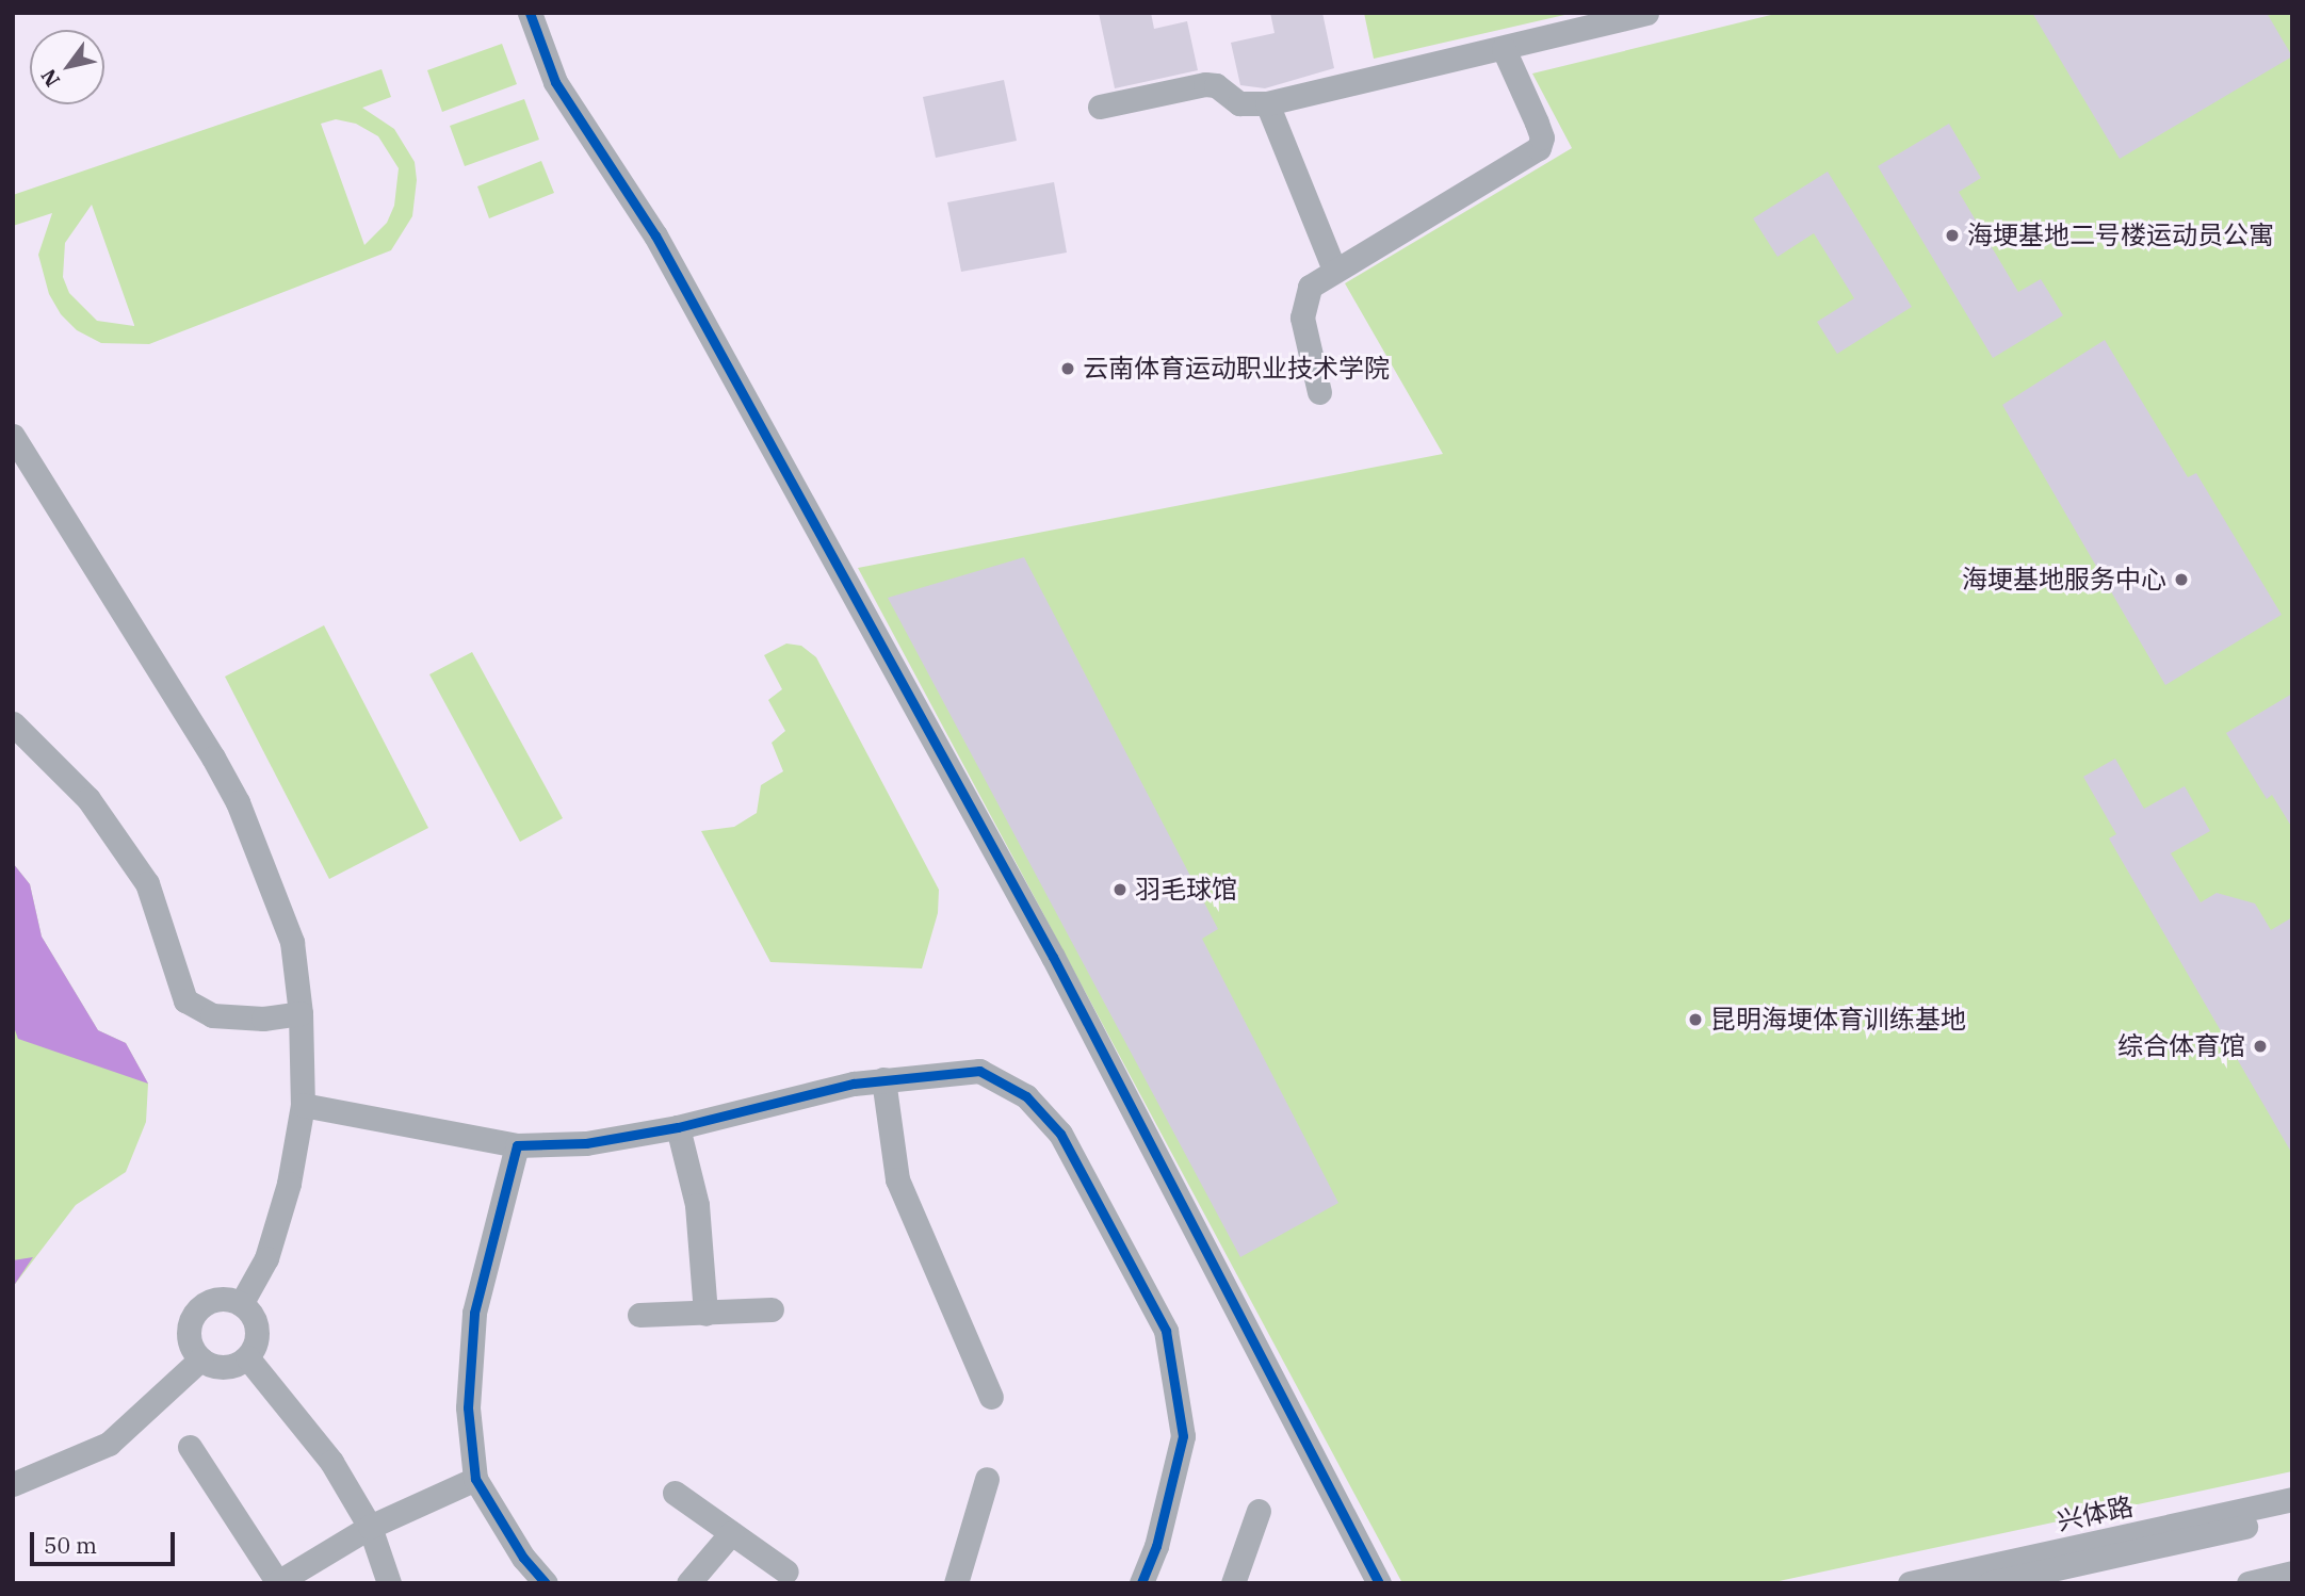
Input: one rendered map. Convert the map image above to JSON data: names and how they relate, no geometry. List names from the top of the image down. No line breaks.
{"streets":{"street":["兴体路"]},"places":["海埂基地二号楼运动员公寓","云南体育运动职业技术学院","海埂基地服务中心","羽毛球馆","昆明海埂体育训练基地","综合体育馆"],"scale_bar":"50 m","north":"bottom left"}
